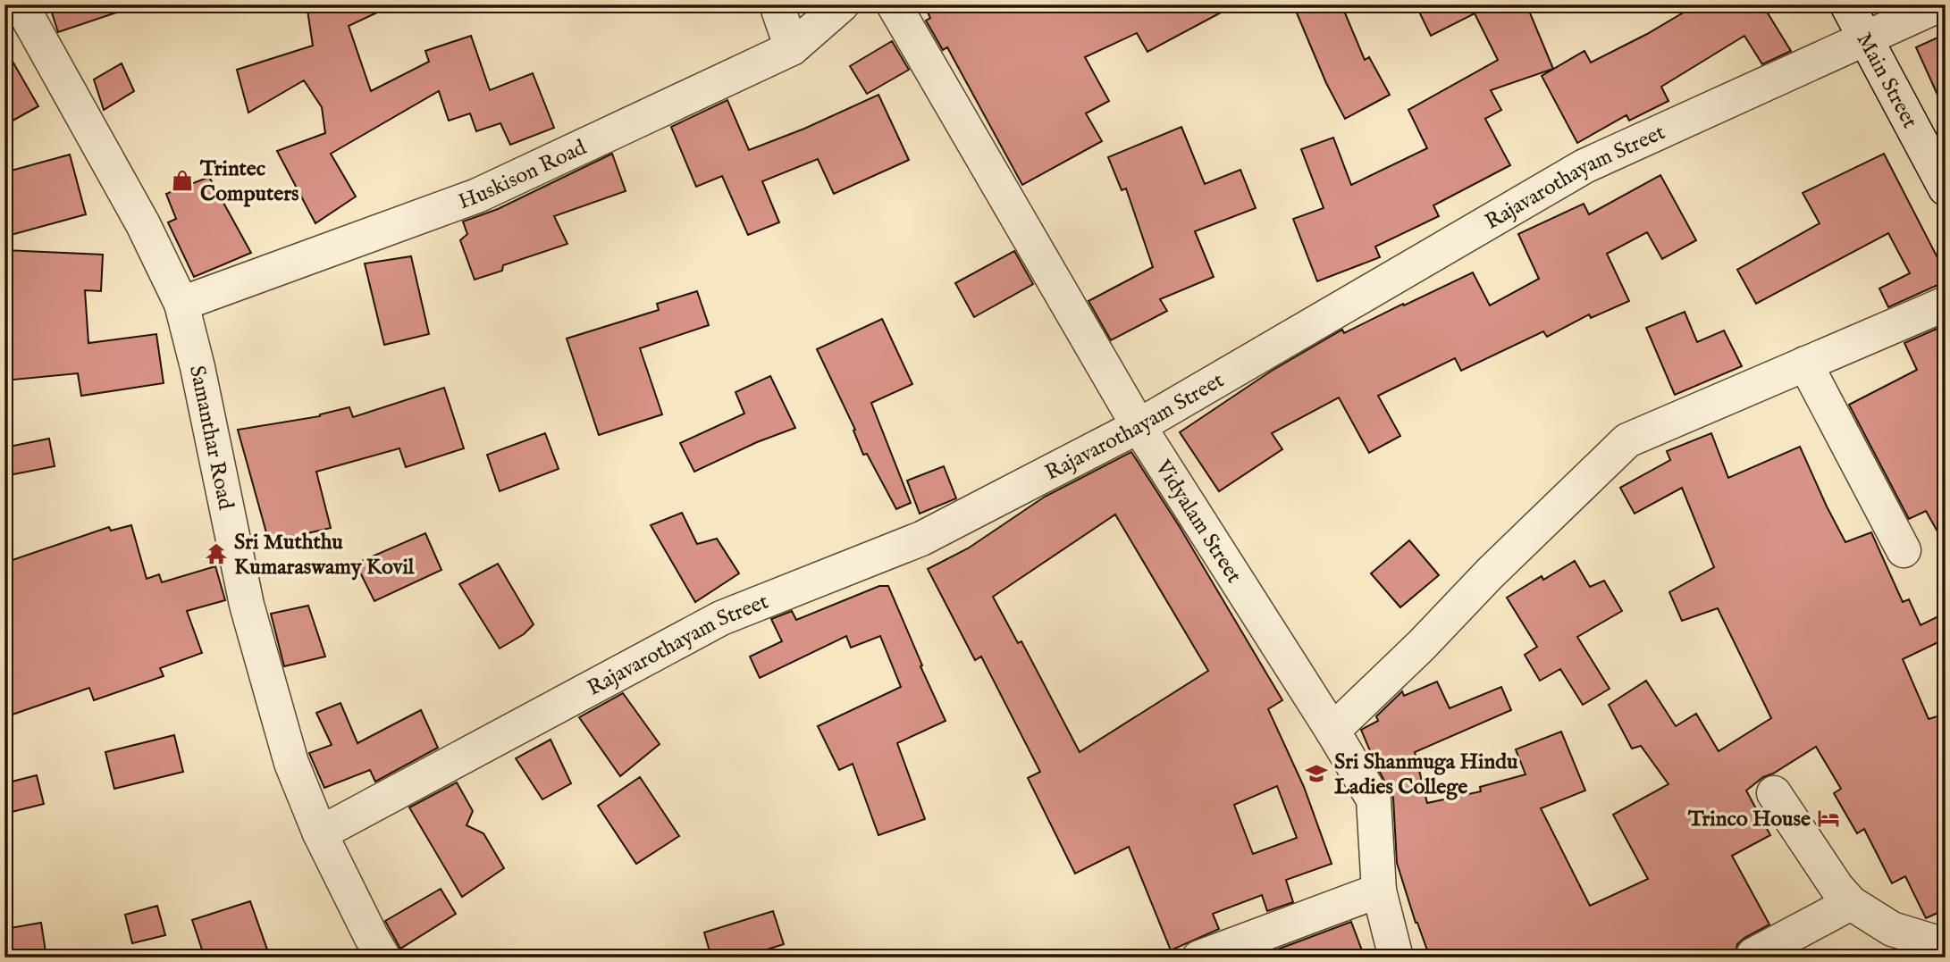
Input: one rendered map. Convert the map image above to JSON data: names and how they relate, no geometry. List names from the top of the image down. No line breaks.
{"streets":{"street":["Main Street","Huskison Road","Rajavarothayam Street","Samanthar Road","Vidyalam Street"]},"crossings":[["Main Street","Rajavarothayam Street"],["Huskison Road","Samanthar Road"],["Rajavarothayam Street","Samanthar Road"],["Rajavarothayam Street","Vidyalam Street"]],"places":{"shop":["Trintec Computers"],"temple":["Sri Muththu Kumaraswamy Kovil"],"school or university":["Sri Shanmuga Hindu Ladies College"],"hotel":["Trinco House"]}}
